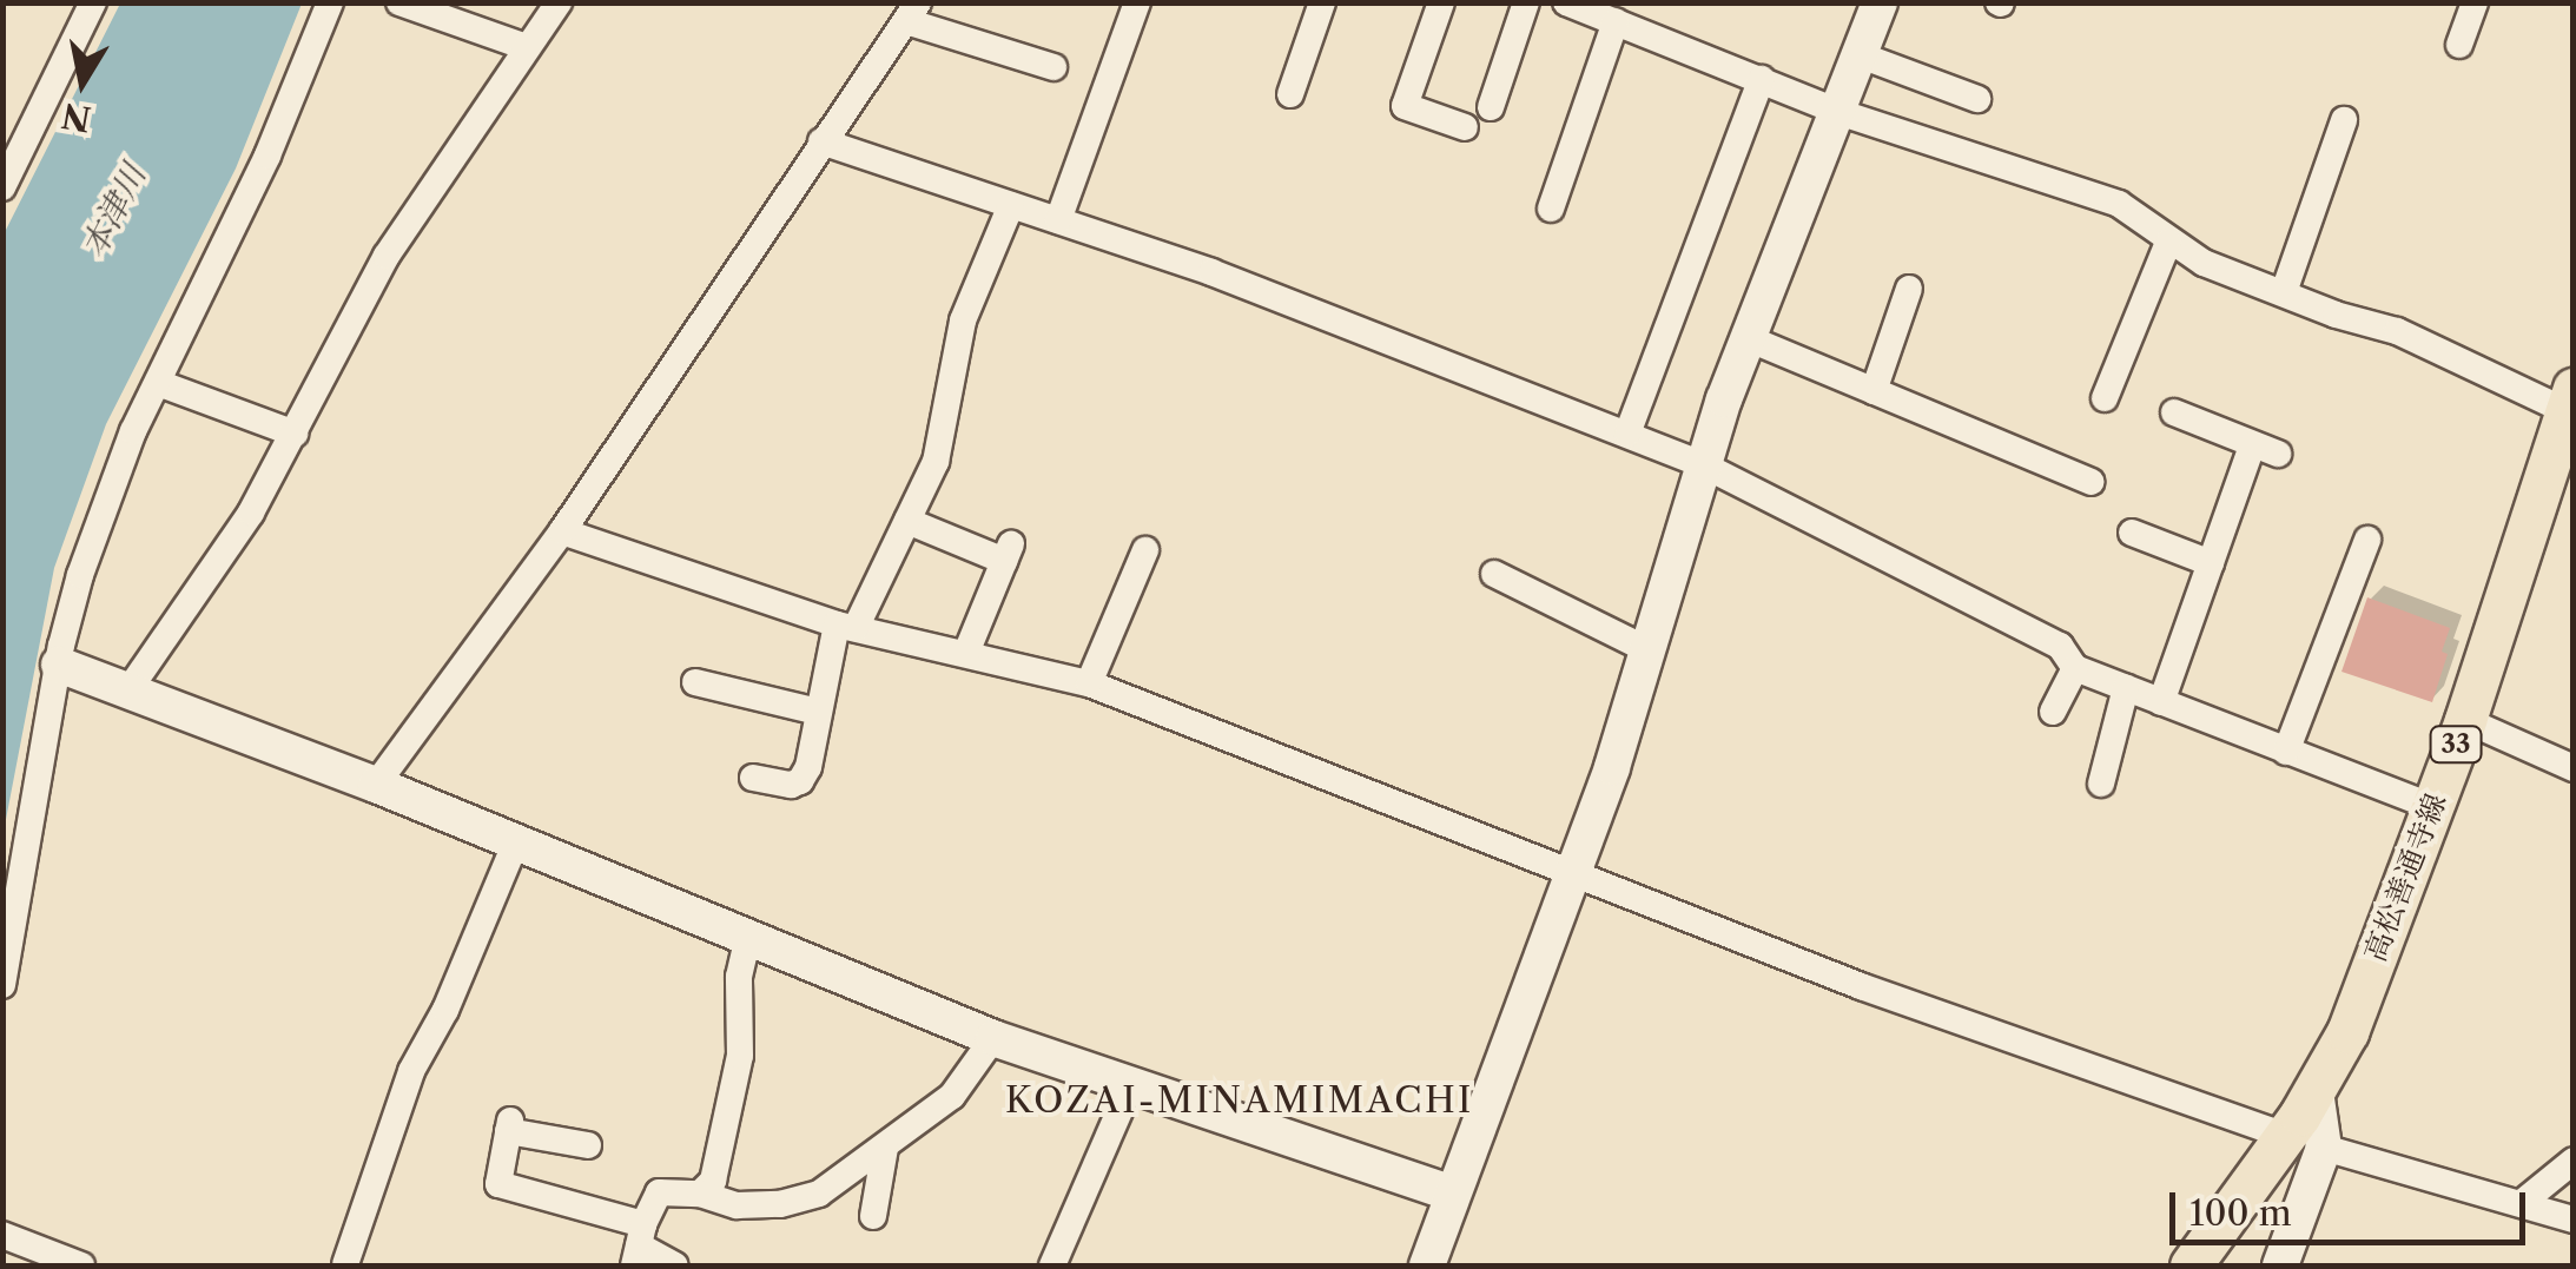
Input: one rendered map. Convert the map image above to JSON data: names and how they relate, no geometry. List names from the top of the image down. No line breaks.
{"streets":{"main road":["33","高松善通寺線"]},"districts":["KOZAI-MINAMIMACHI"],"water":["本津川"],"scale_bar":"100 m","north":"bottom"}
